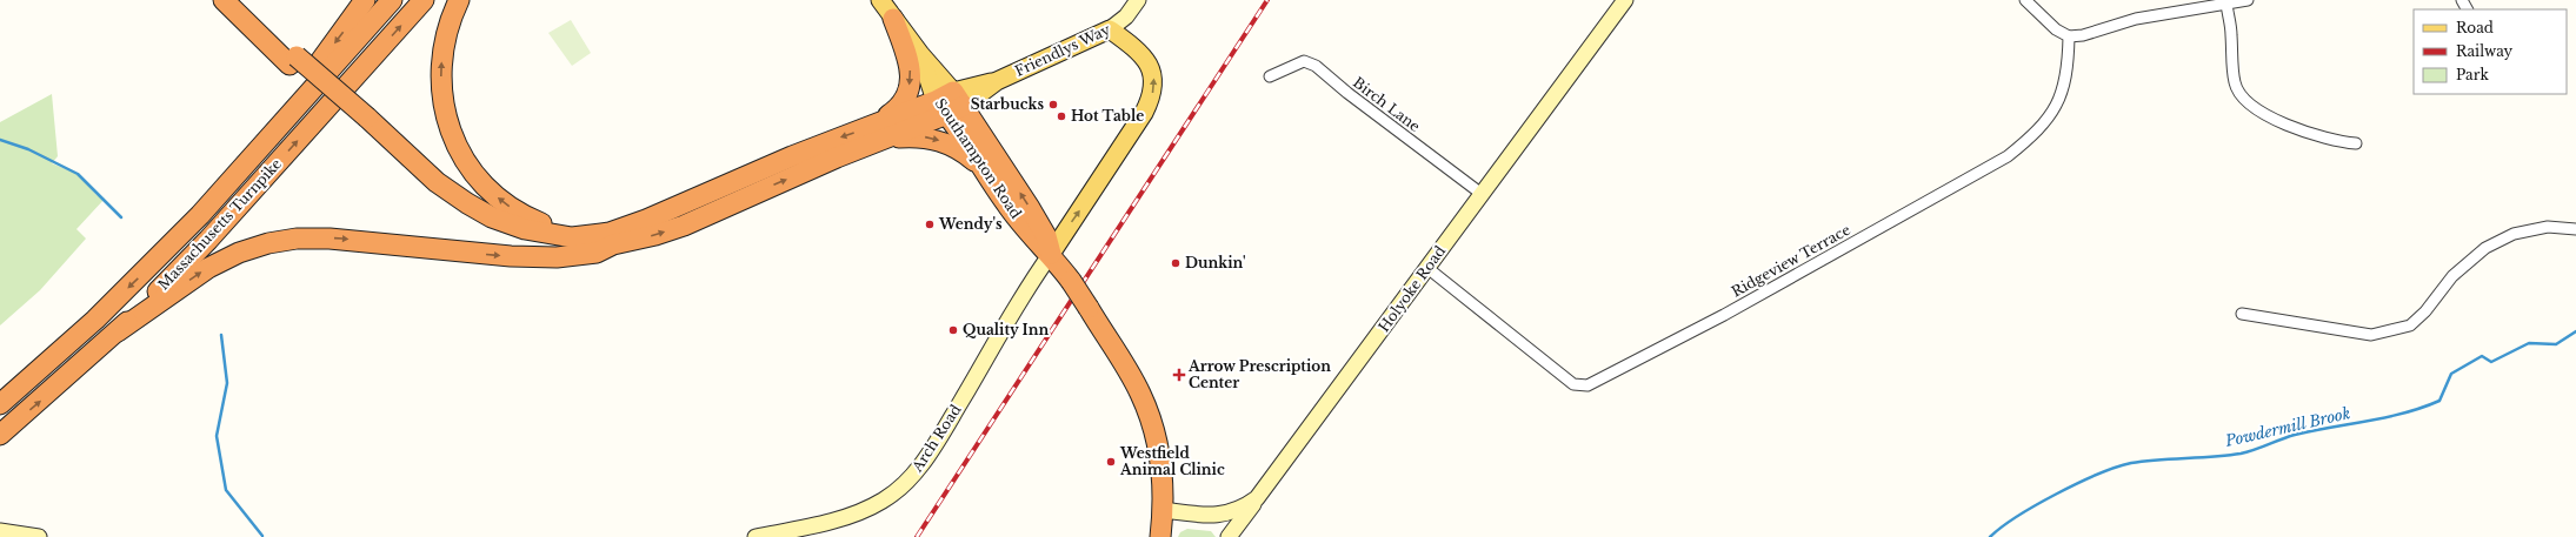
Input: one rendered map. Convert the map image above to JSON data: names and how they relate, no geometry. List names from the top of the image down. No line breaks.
{"streets":{"highway":["Southampton Road","Massachusetts Turnpike"],"main road":["Friendlys Way"],"street":["Birch Lane","Ridgeview Terrace","Holyoke Road","Arch Road"]},"crossings":[["Friendlys Way","Southampton Road"],["Birch Lane","Holyoke Road"],["Southampton Road","Holyoke Road"],["Southampton Road","Arch Road"],["Ridgeview Terrace","Holyoke Road"]],"water":["Powdermill Brook"],"places":{"other":["Starbucks","Hot Table","Wendy's","Dunkin'","Quality Inn","Westfield Animal Clinic"],"health":["Arrow Prescription Center"]},"legend":["Road","Railway","Park"]}
